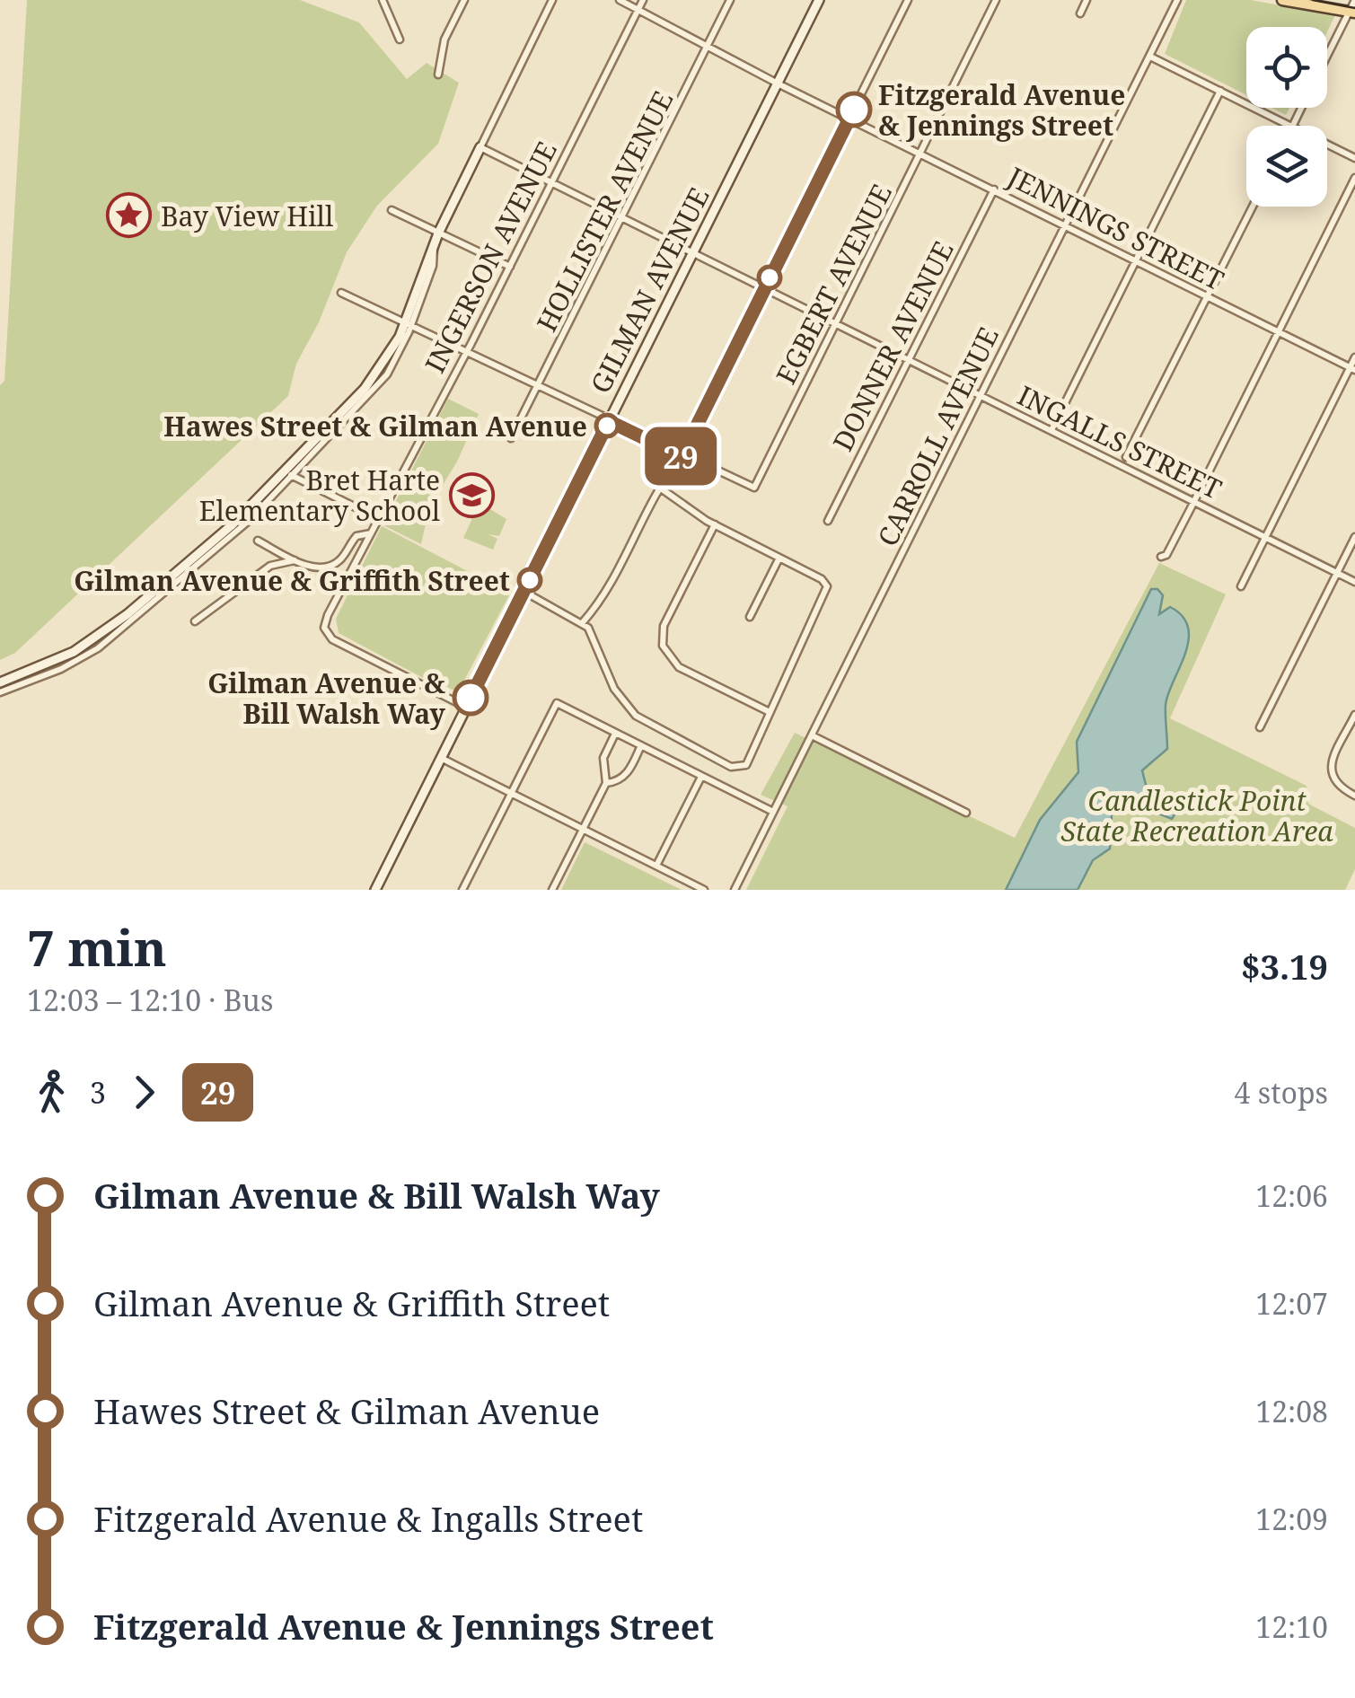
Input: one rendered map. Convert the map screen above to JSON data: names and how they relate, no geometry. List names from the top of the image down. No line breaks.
{"streets":{"street":["HOLLISTER AVENUE","JENNINGS STREET","INGERSON AVENUE","EGBERT AVENUE","GILMAN AVENUE","DONNER AVENUE","CARROLL AVENUE","INGALLS STREET"]},"crossings":[["HOLLISTER AVENUE","JENNINGS STREET"],["HOLLISTER AVENUE","INGALLS STREET"],["JENNINGS STREET","INGERSON AVENUE"],["JENNINGS STREET","EGBERT AVENUE"],["JENNINGS STREET","GILMAN AVENUE"],["JENNINGS STREET","DONNER AVENUE"],["JENNINGS STREET","CARROLL AVENUE"],["INGERSON AVENUE","GILMAN AVENUE"],["INGERSON AVENUE","INGALLS STREET"],["EGBERT AVENUE","INGALLS STREET"],["GILMAN AVENUE","INGALLS STREET"],["DONNER AVENUE","INGALLS STREET"],["CARROLL AVENUE","INGALLS STREET"]],"parks":["Candlestick Point State Recreation Area"],"places":{"other":["Fitzgerald Avenue & Jennings Street","Hawes Street & Gilman Avenue","Gilman Avenue & Griffith Street","Gilman Avenue & Bill Walsh Way"],"place":["Bay View Hill"],"school or university":["Bret Harte Elementary School"]},"lines":["bus line 29"],"page":{"on_map":"29","heading":["7 min","12:03 – 12:10 · Bus","$3.19"],"legs":["3","29","4 stops"],"list":[{"name":"Gilman Avenue & Bill Walsh Way","value":"12:06"},{"name":"Gilman Avenue & Griffith Street","value":"12:07"},{"name":"Hawes Street & Gilman Avenue","value":"12:08"},{"name":"Fitzgerald Avenue & Ingalls Street","value":"12:09"},{"name":"Fitzgerald Avenue & Jennings Street","value":"12:10"}]}}
